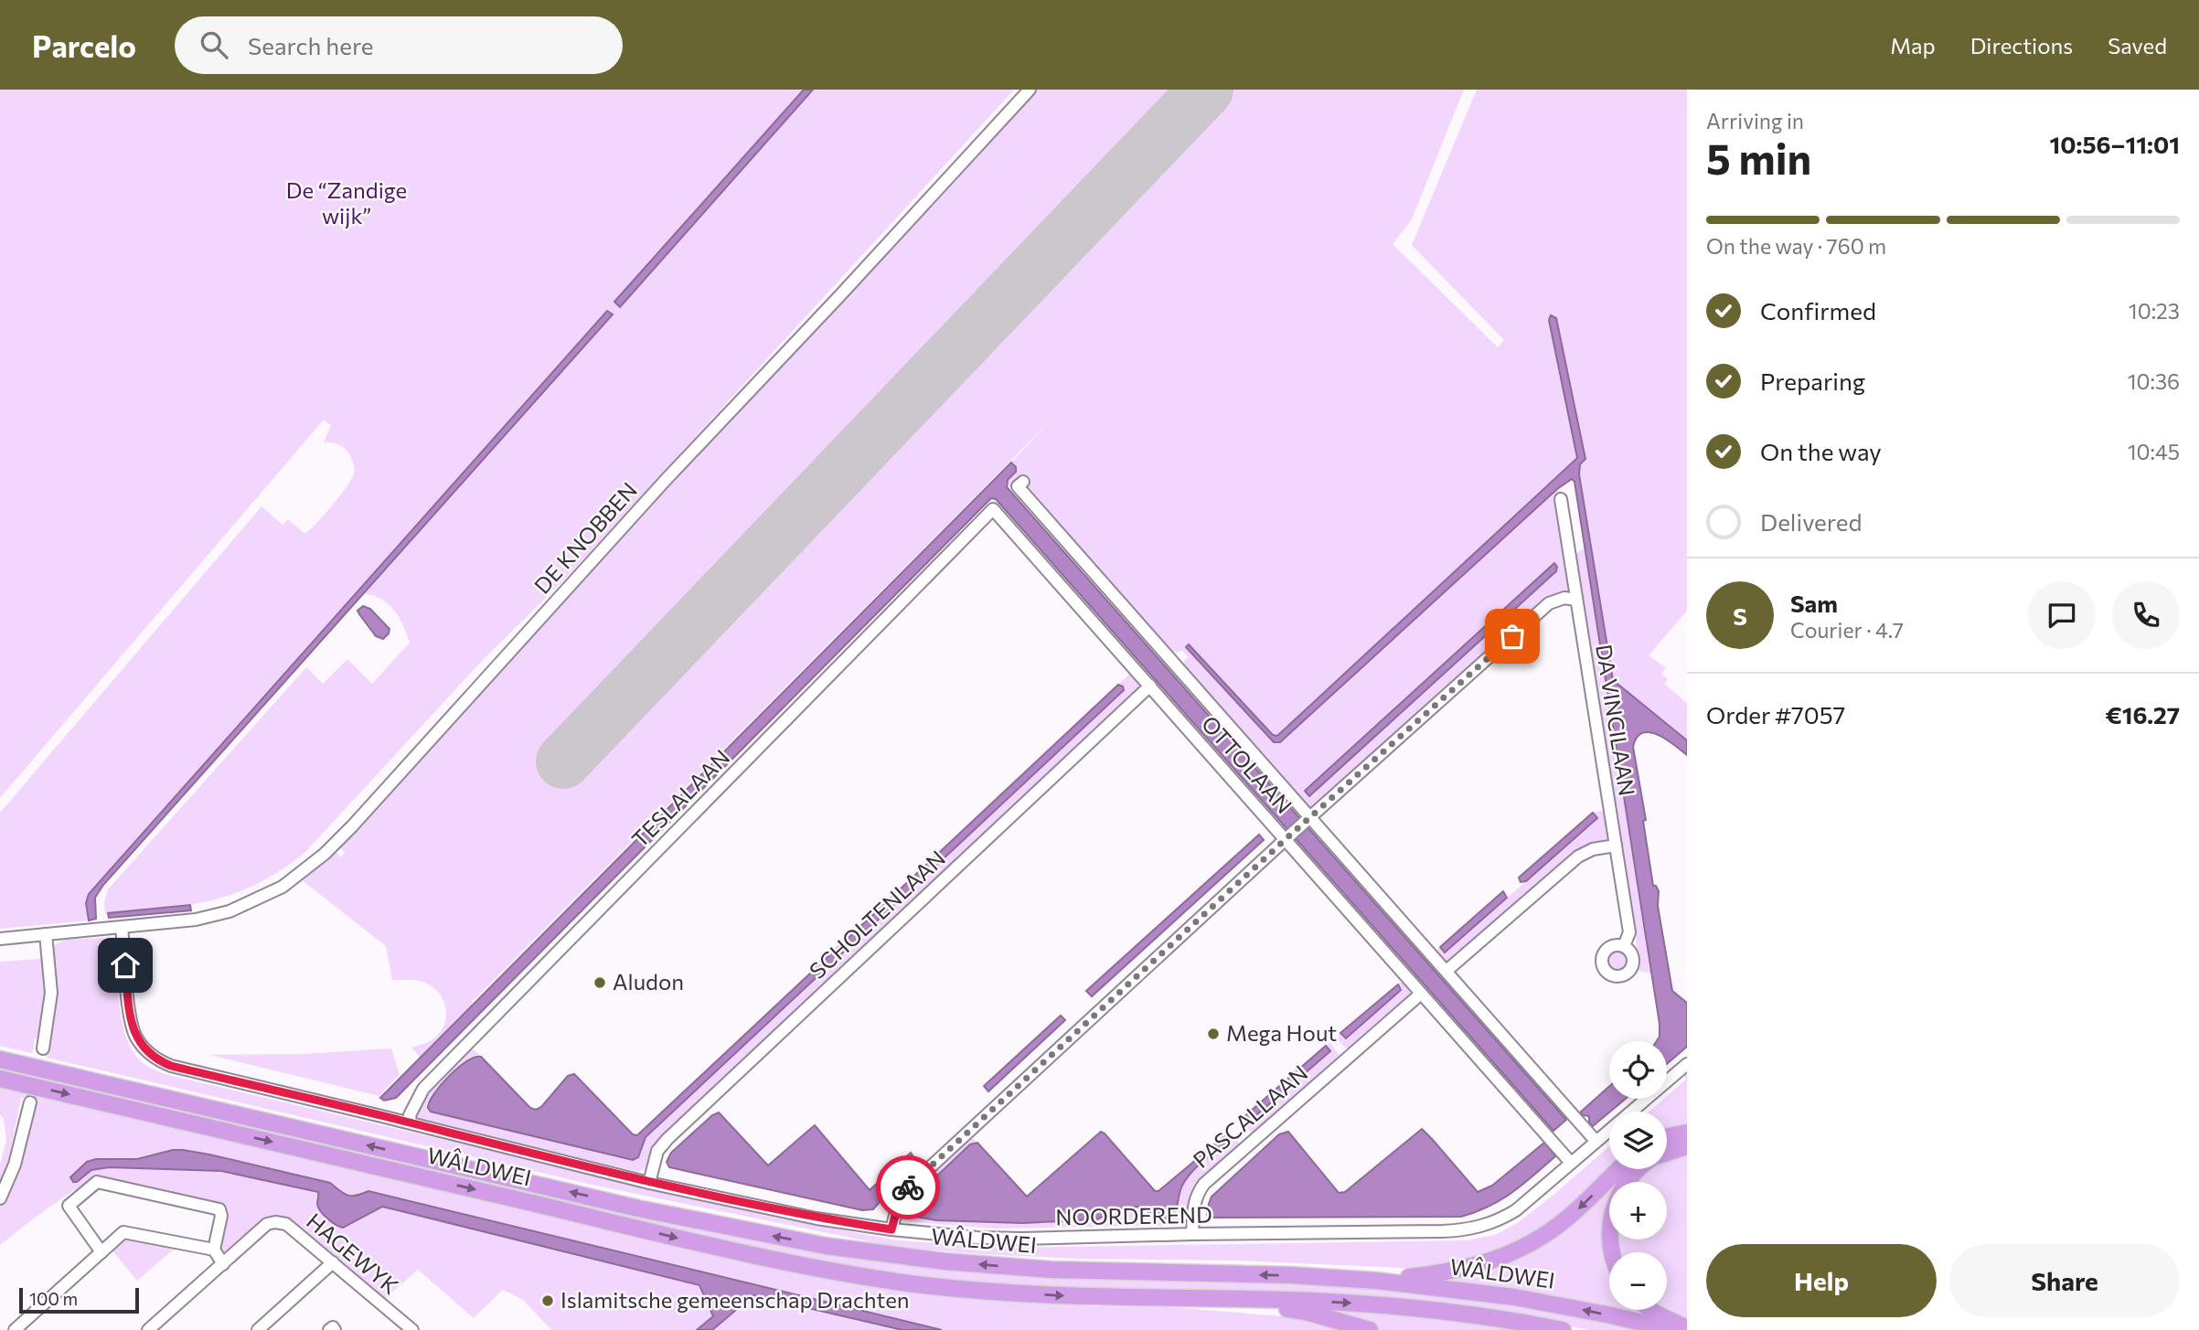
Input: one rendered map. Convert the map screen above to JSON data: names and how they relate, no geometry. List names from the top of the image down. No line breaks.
{"streets":{"highway":["WÂLDWEI"],"street":["DE KNOBBEN","DA VINCILAAN","OTTOLAAN","TESLALAAN","SCHOLTENLAAN","PASCALLAAN","NOORDEREND","HAGEWYK"]},"crossings":[["DE KNOBBEN","NOORDEREND"],["OTTOLAAN","TESLALAAN"],["OTTOLAAN","SCHOLTENLAAN"],["OTTOLAAN","PASCALLAAN"],["OTTOLAAN","NOORDEREND"],["TESLALAAN","NOORDEREND"],["SCHOLTENLAAN","NOORDEREND"],["PASCALLAAN","NOORDEREND"]],"parks":["De “Zandige wijk”"],"places":["Aludon","Mega Hout","Islamitsche gemeenschap Drachten"],"scale_bar":"100 m","page":{"header":"Parcelo","search":"Search here","nav":["Map","Directions","Saved"],"heading":["5 min","Arriving in","10:56–11:01"],"panel":["Sam","Courier · 4.7","Order #7057","€16.27"],"bar":"On the way · 760 m","list":[["Confirmed","10:23"],["Preparing","10:36"],["On the way","10:45"],"Delivered"],"round":"S","map_buttons":["+","−"],"buttons":["Help","Share"],"scale":"100 m"}}
